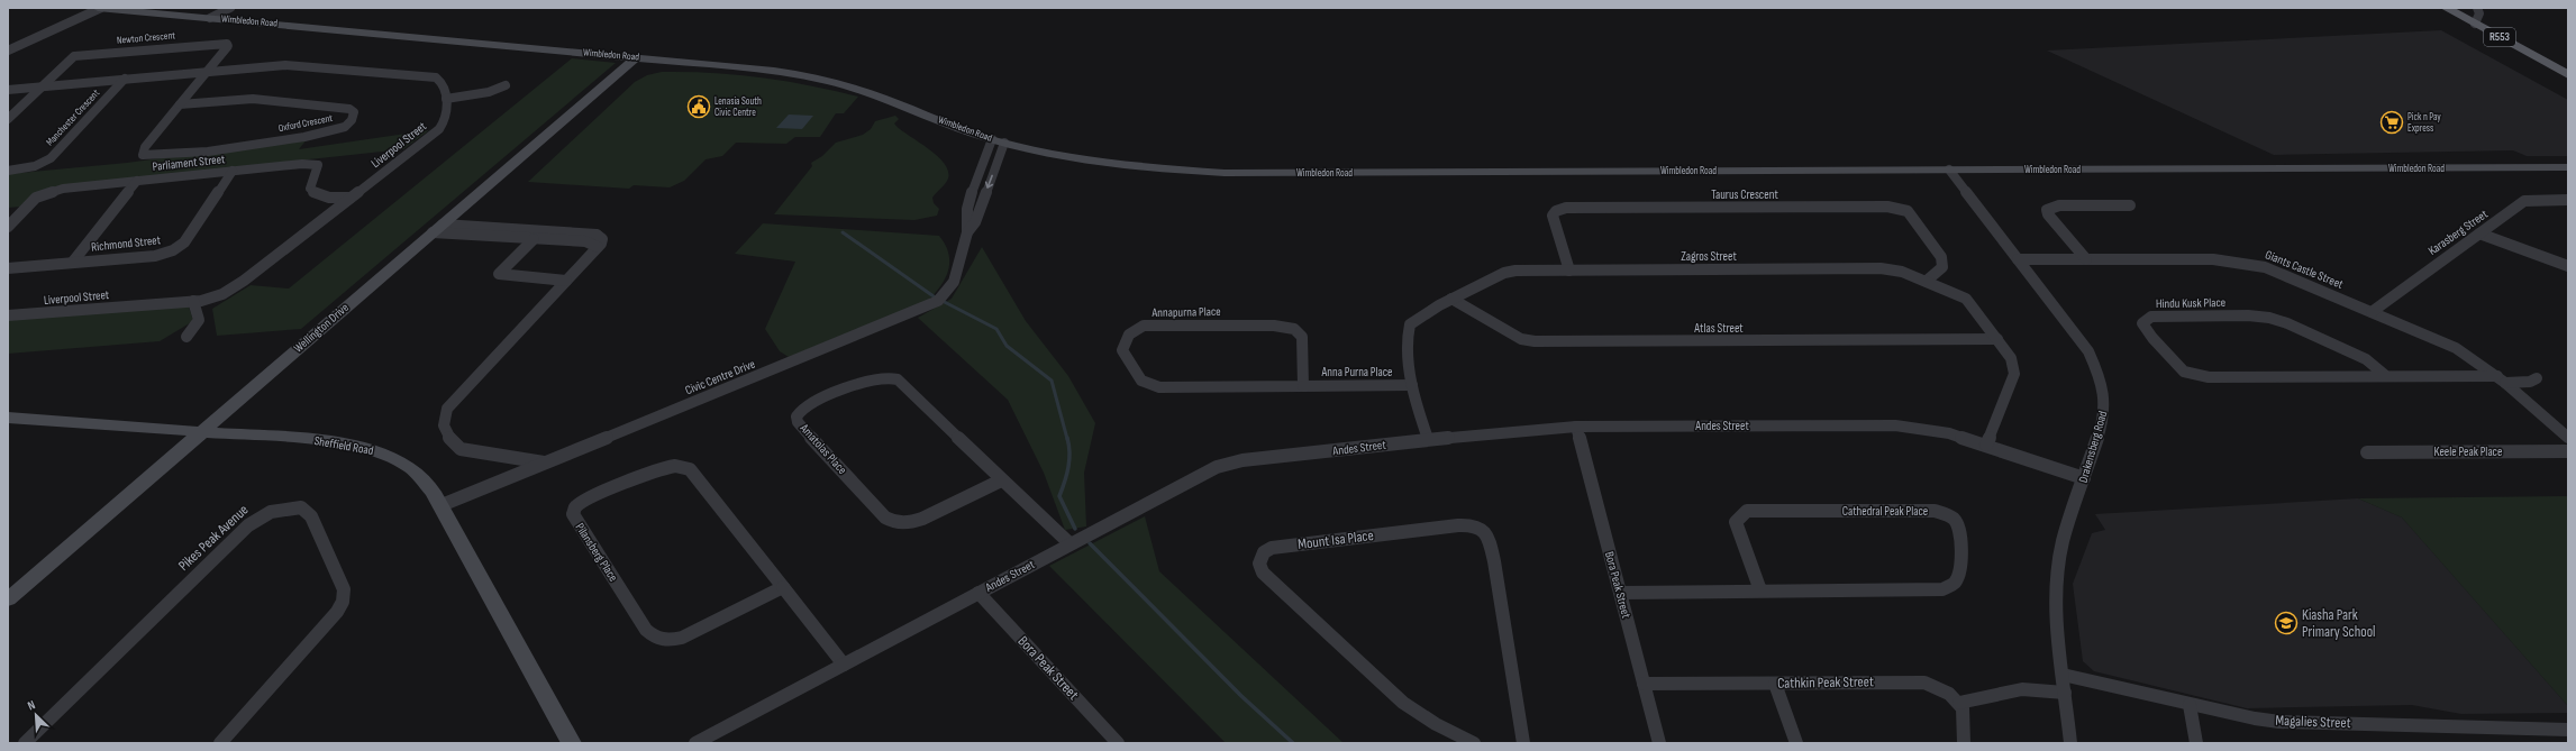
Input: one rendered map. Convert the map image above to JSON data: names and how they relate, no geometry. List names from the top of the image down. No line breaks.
{"streets":{"main road":["R553"],"street":["Wimbledon Road","Newton Crescent","Manchester Crescent","Oxford Crescent","Liverpool Street","Parliament Street","Taurus Crescent","Karasberg Street","Richmond Street","Zagros Street","Giants Castle Street","Hindu Kusk Place","Annapurna Place","Wellington Drive","Atlas Street","Anna Purna Place","Civic Centre Drive","Andes Street","Sheffield Road","Drakensberg Road","Amatolas Place","Keele Peak Place","Cathedral Peak Place","Pikes Peak Avenue","Mount Isa Place","Pilansberg Place","Bora Peak Street","Cathkin Peak Street","Magalies Street"]},"crossings":[["Wimbledon Road","Wellington Drive"],["Wimbledon Road","Civic Centre Drive"],["Wimbledon Road","Drakensberg Road"],["Newton Crescent","Oxford Crescent"],["Newton Crescent","Liverpool Street"],["Manchester Crescent","Liverpool Street"],["Oxford Crescent","Liverpool Street"],["Liverpool Street","Parliament Street"],["Parliament Street","Richmond Street"],["Taurus Crescent","Zagros Street"],["Karasberg Street","Giants Castle Street"],["Zagros Street","Atlas Street"],["Zagros Street","Anna Purna Place"],["Zagros Street","Andes Street"],["Giants Castle Street","Hindu Kusk Place"],["Giants Castle Street","Drakensberg Road"],["Annapurna Place","Anna Purna Place"],["Wellington Drive","Sheffield Road"],["Civic Centre Drive","Sheffield Road"],["Andes Street","Drakensberg Road"],["Andes Street","Amatolas Place"],["Andes Street","Pilansberg Place"],["Andes Street","Bora Peak Street"],["Drakensberg Road","Magalies Street"],["Cathedral Peak Place","Bora Peak Street"],["Bora Peak Street","Cathkin Peak Street"]],"places":{"public building":["Lenasia South Civic Centre"],"supermarket":["Pick n Pay Express"],"school or university":["Kiasha Park Primary School"]},"north":"top left"}
